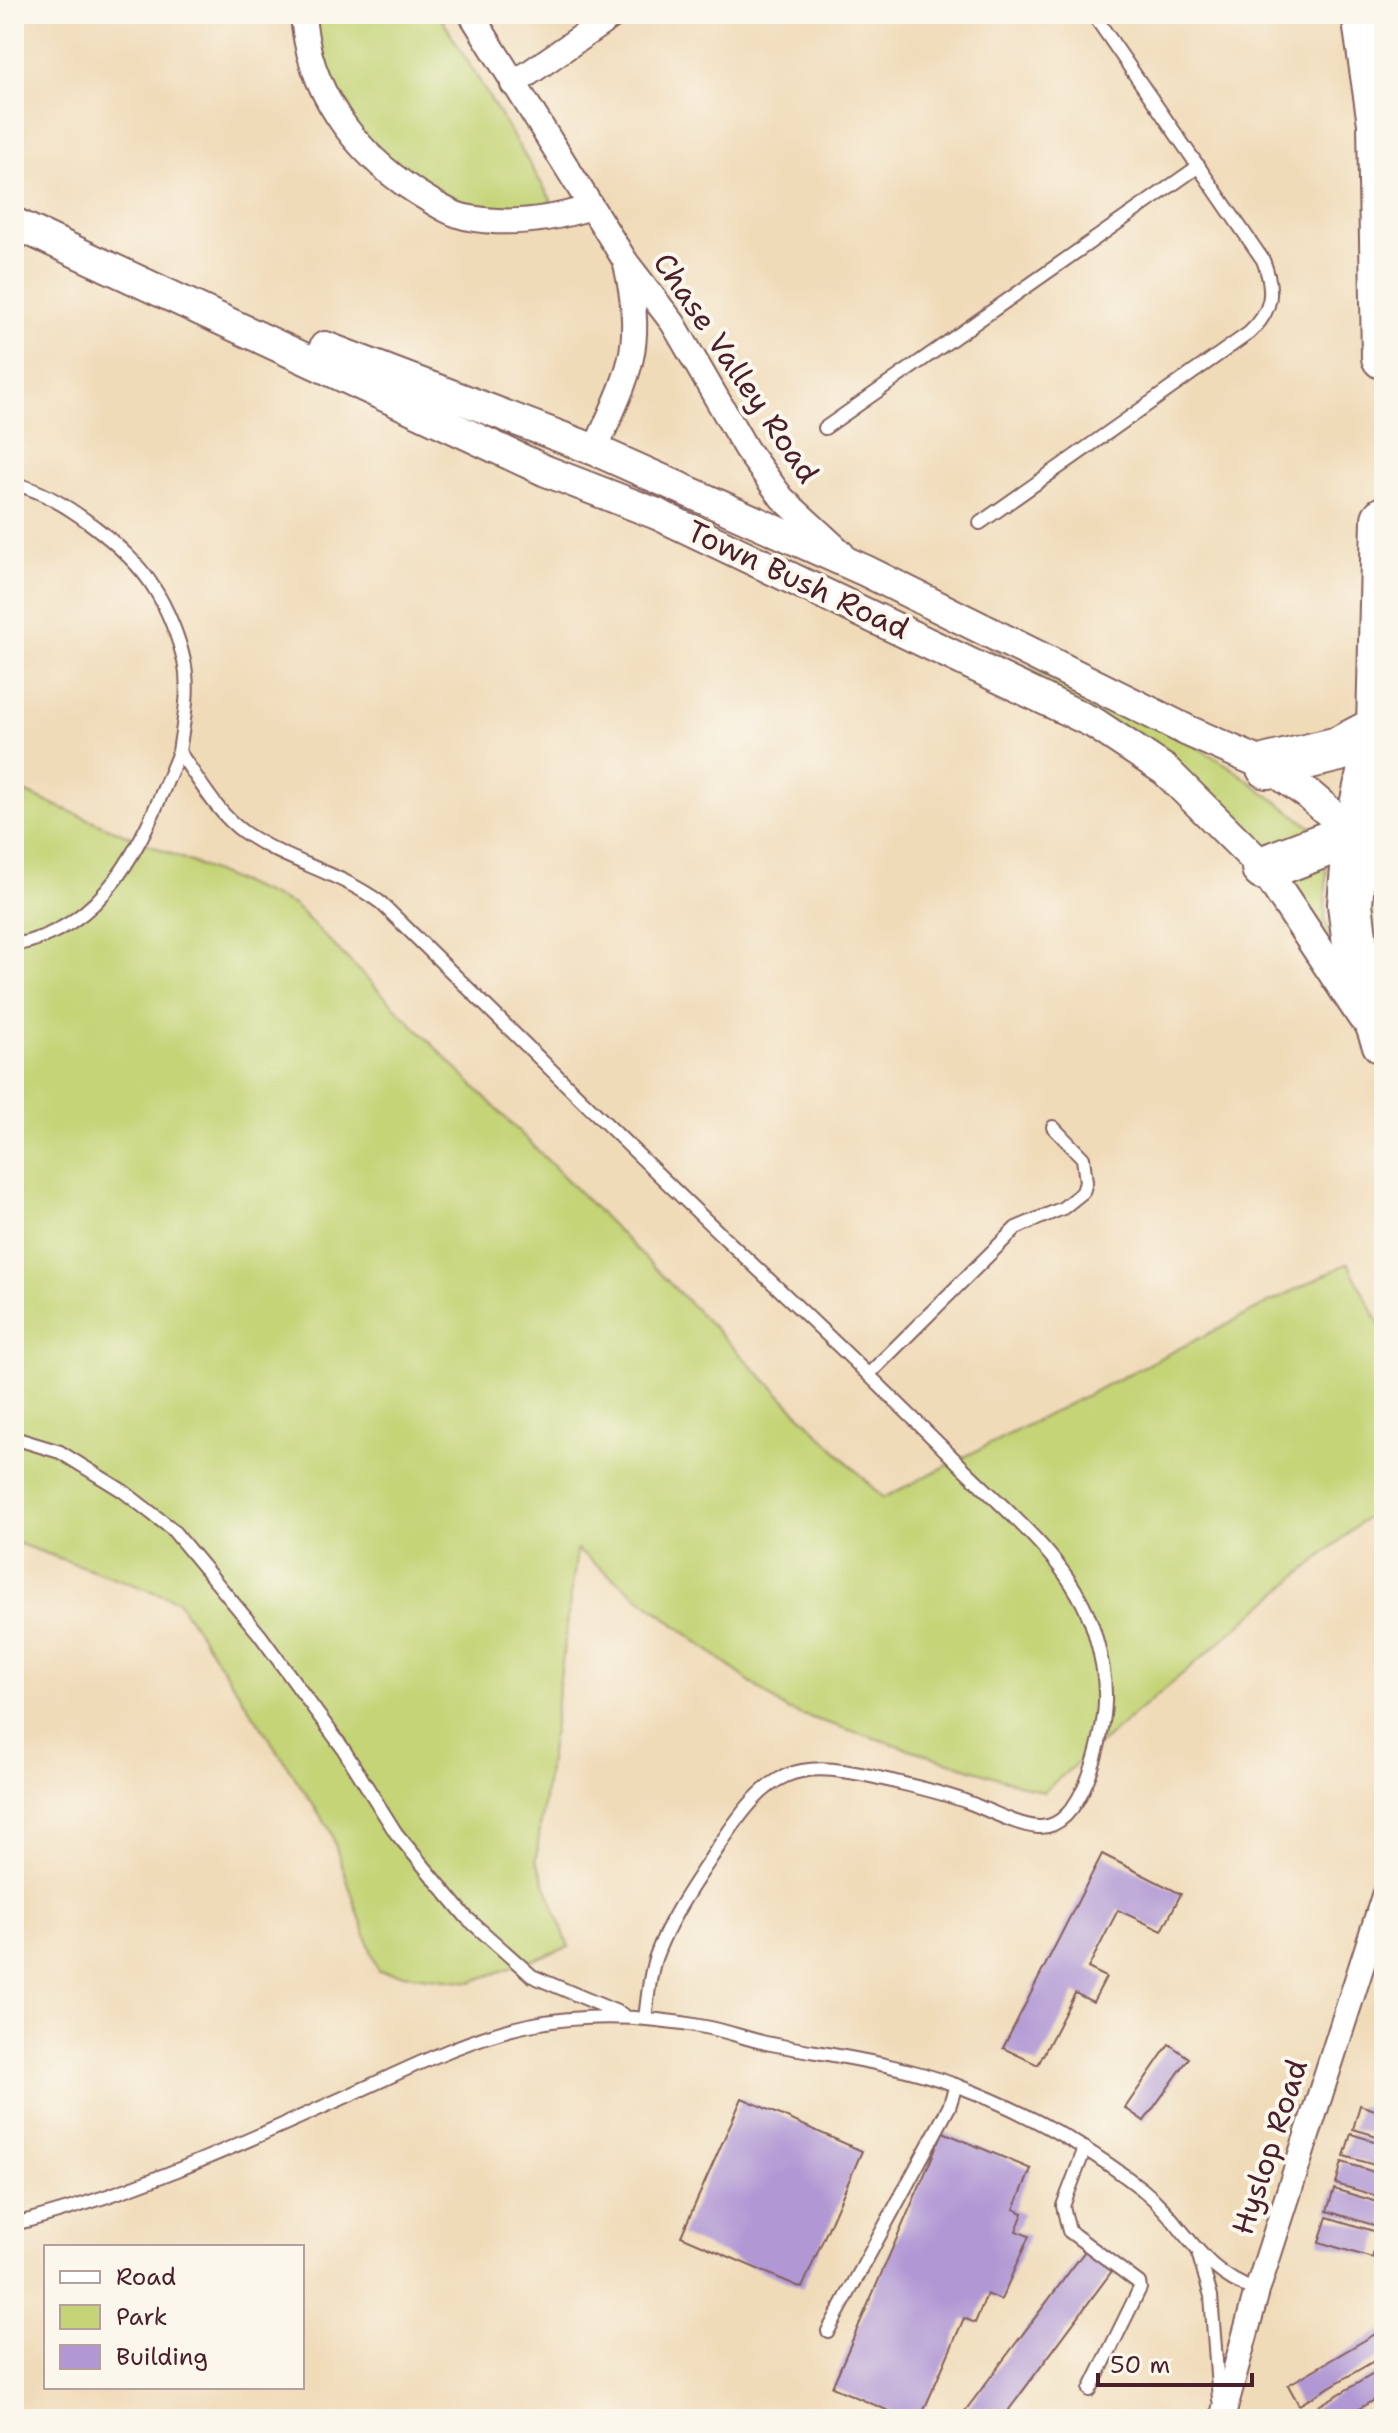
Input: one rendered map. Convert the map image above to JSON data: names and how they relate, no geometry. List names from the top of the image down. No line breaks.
{"streets":{"street":["Chase Valley Road","Town Bush Road","Hyslop Road"]},"crossings":[["Chase Valley Road","Town Bush Road"]],"legend":["Road","Park","Building"],"scale_bar":"50 m"}
